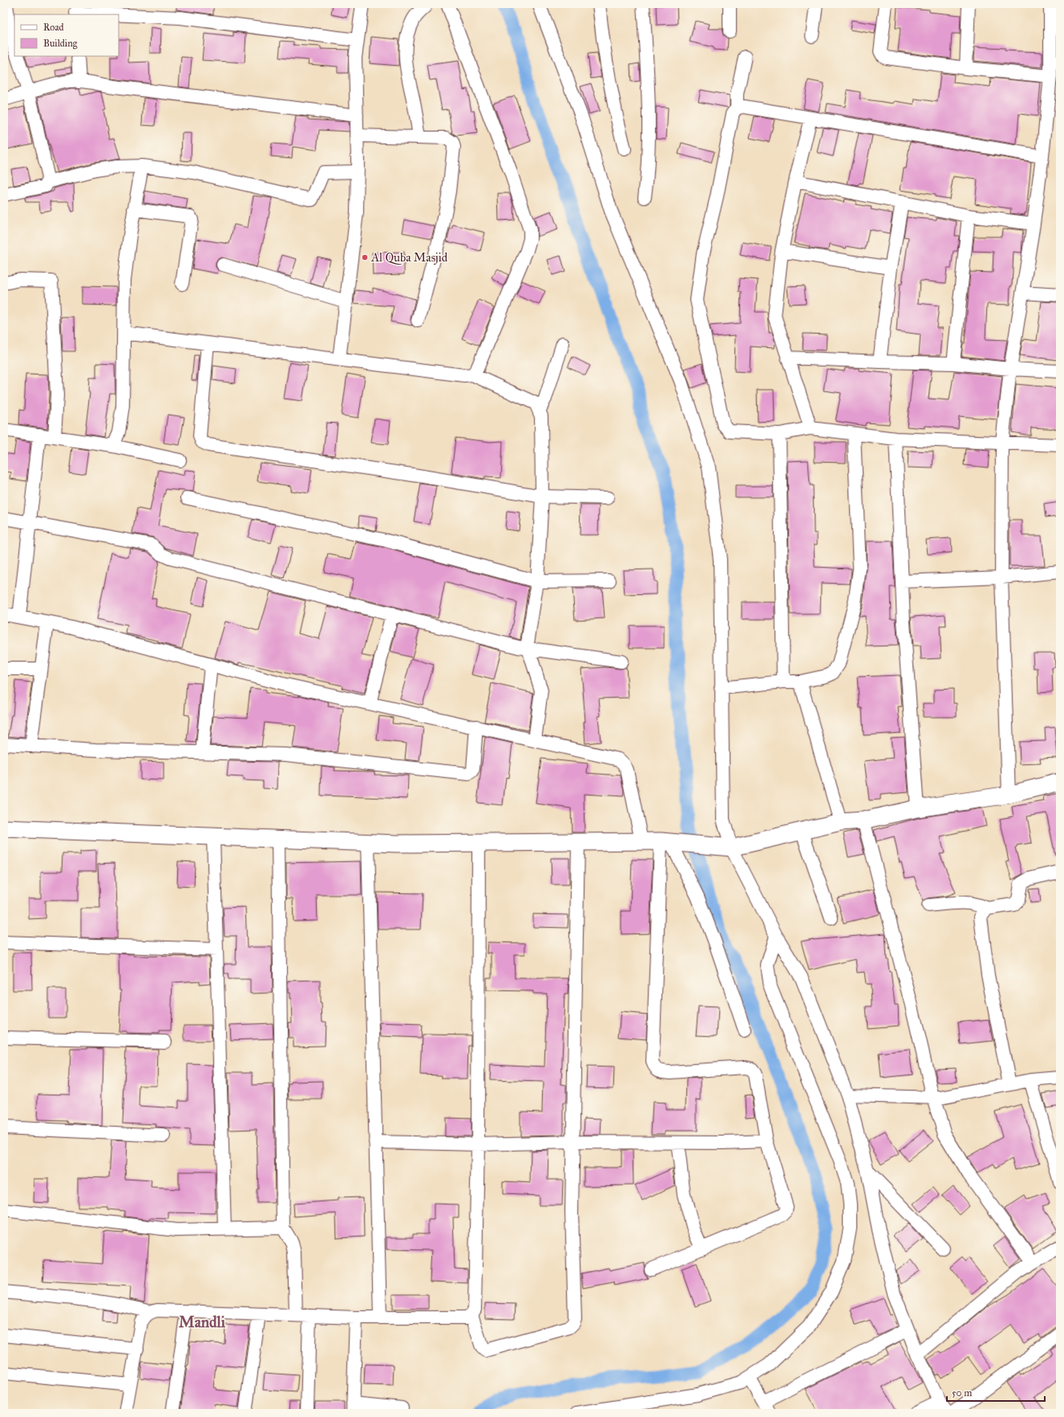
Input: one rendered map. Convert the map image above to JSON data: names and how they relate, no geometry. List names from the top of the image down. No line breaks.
{"districts":["Mandli"],"places":["Al Quba Masjid"],"legend":["Road","Building"],"scale_bar":"50 m"}
